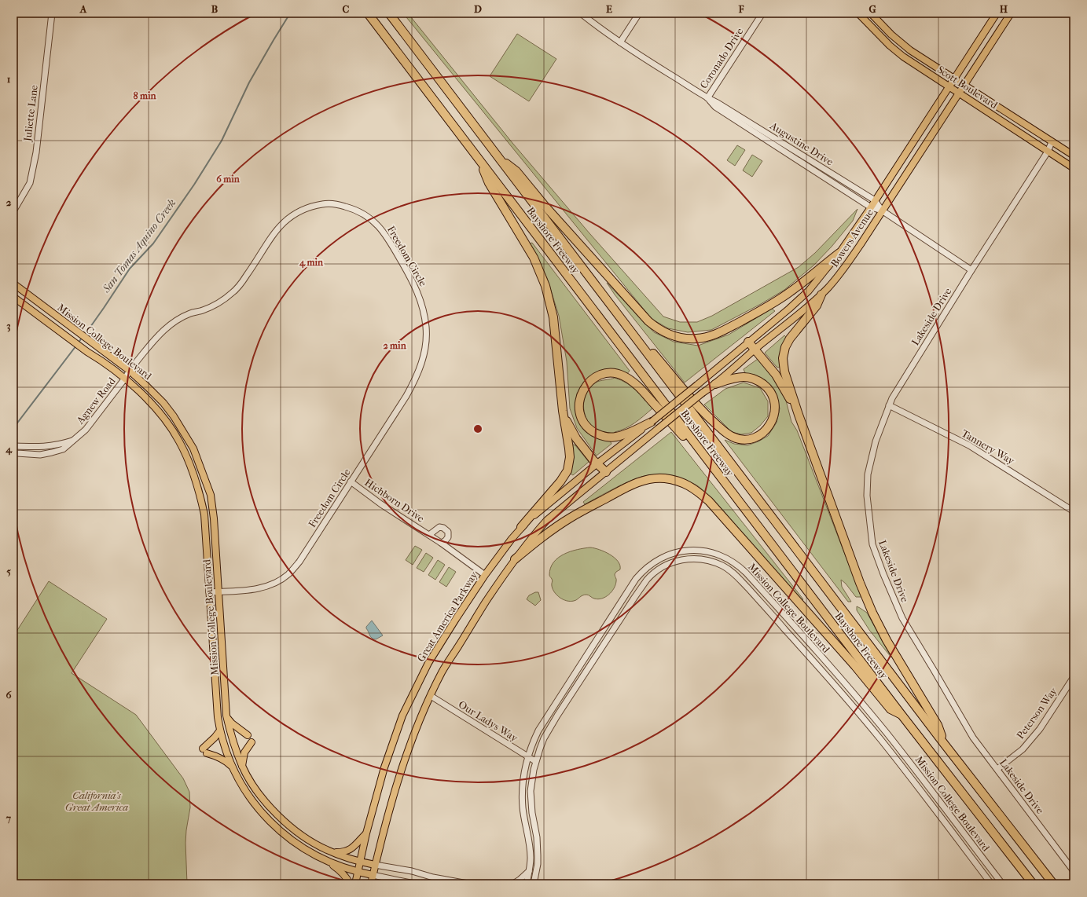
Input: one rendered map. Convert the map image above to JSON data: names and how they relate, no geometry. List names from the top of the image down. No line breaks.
{"streets":{"highway":["Bayshore Freeway"],"main road":["Scott Boulevard","Bowers Avenue","Mission College Boulevard","Great America Parkway"],"street":["Coronado Drive","Juliette Lane","Augustine Drive","Freedom Circle","Lakeside Drive","Agnew Road","Tannery Way","Hichborn Drive","Peterson Way","Our Ladys Way"]},"crossings":[["Coronado Drive","Augustine Drive"],["Scott Boulevard","Bowers Avenue"],["Scott Boulevard","Lakeside Drive"],["Augustine Drive","Bowers Avenue"],["Augustine Drive","Lakeside Drive"],["Bowers Avenue","Great America Parkway"],["Freedom Circle","Mission College Boulevard"],["Freedom Circle","Agnew Road"],["Freedom Circle","Hichborn Drive"],["Lakeside Drive","Tannery Way"],["Lakeside Drive","Peterson Way"],["Mission College Boulevard","Agnew Road"],["Mission College Boulevard","Great America Parkway"],["Mission College Boulevard","Our Ladys Way"],["Hichborn Drive","Great America Parkway"]],"water":["San Tomas Aquino Creek"],"parks":["California's Great America"],"grid":{"columns":["A","B","C","D","E","F","G","H"],"rows":["1","2","3","4","5","6","7"]},"rings":["8 min","6 min","4 min","2 min"]}
